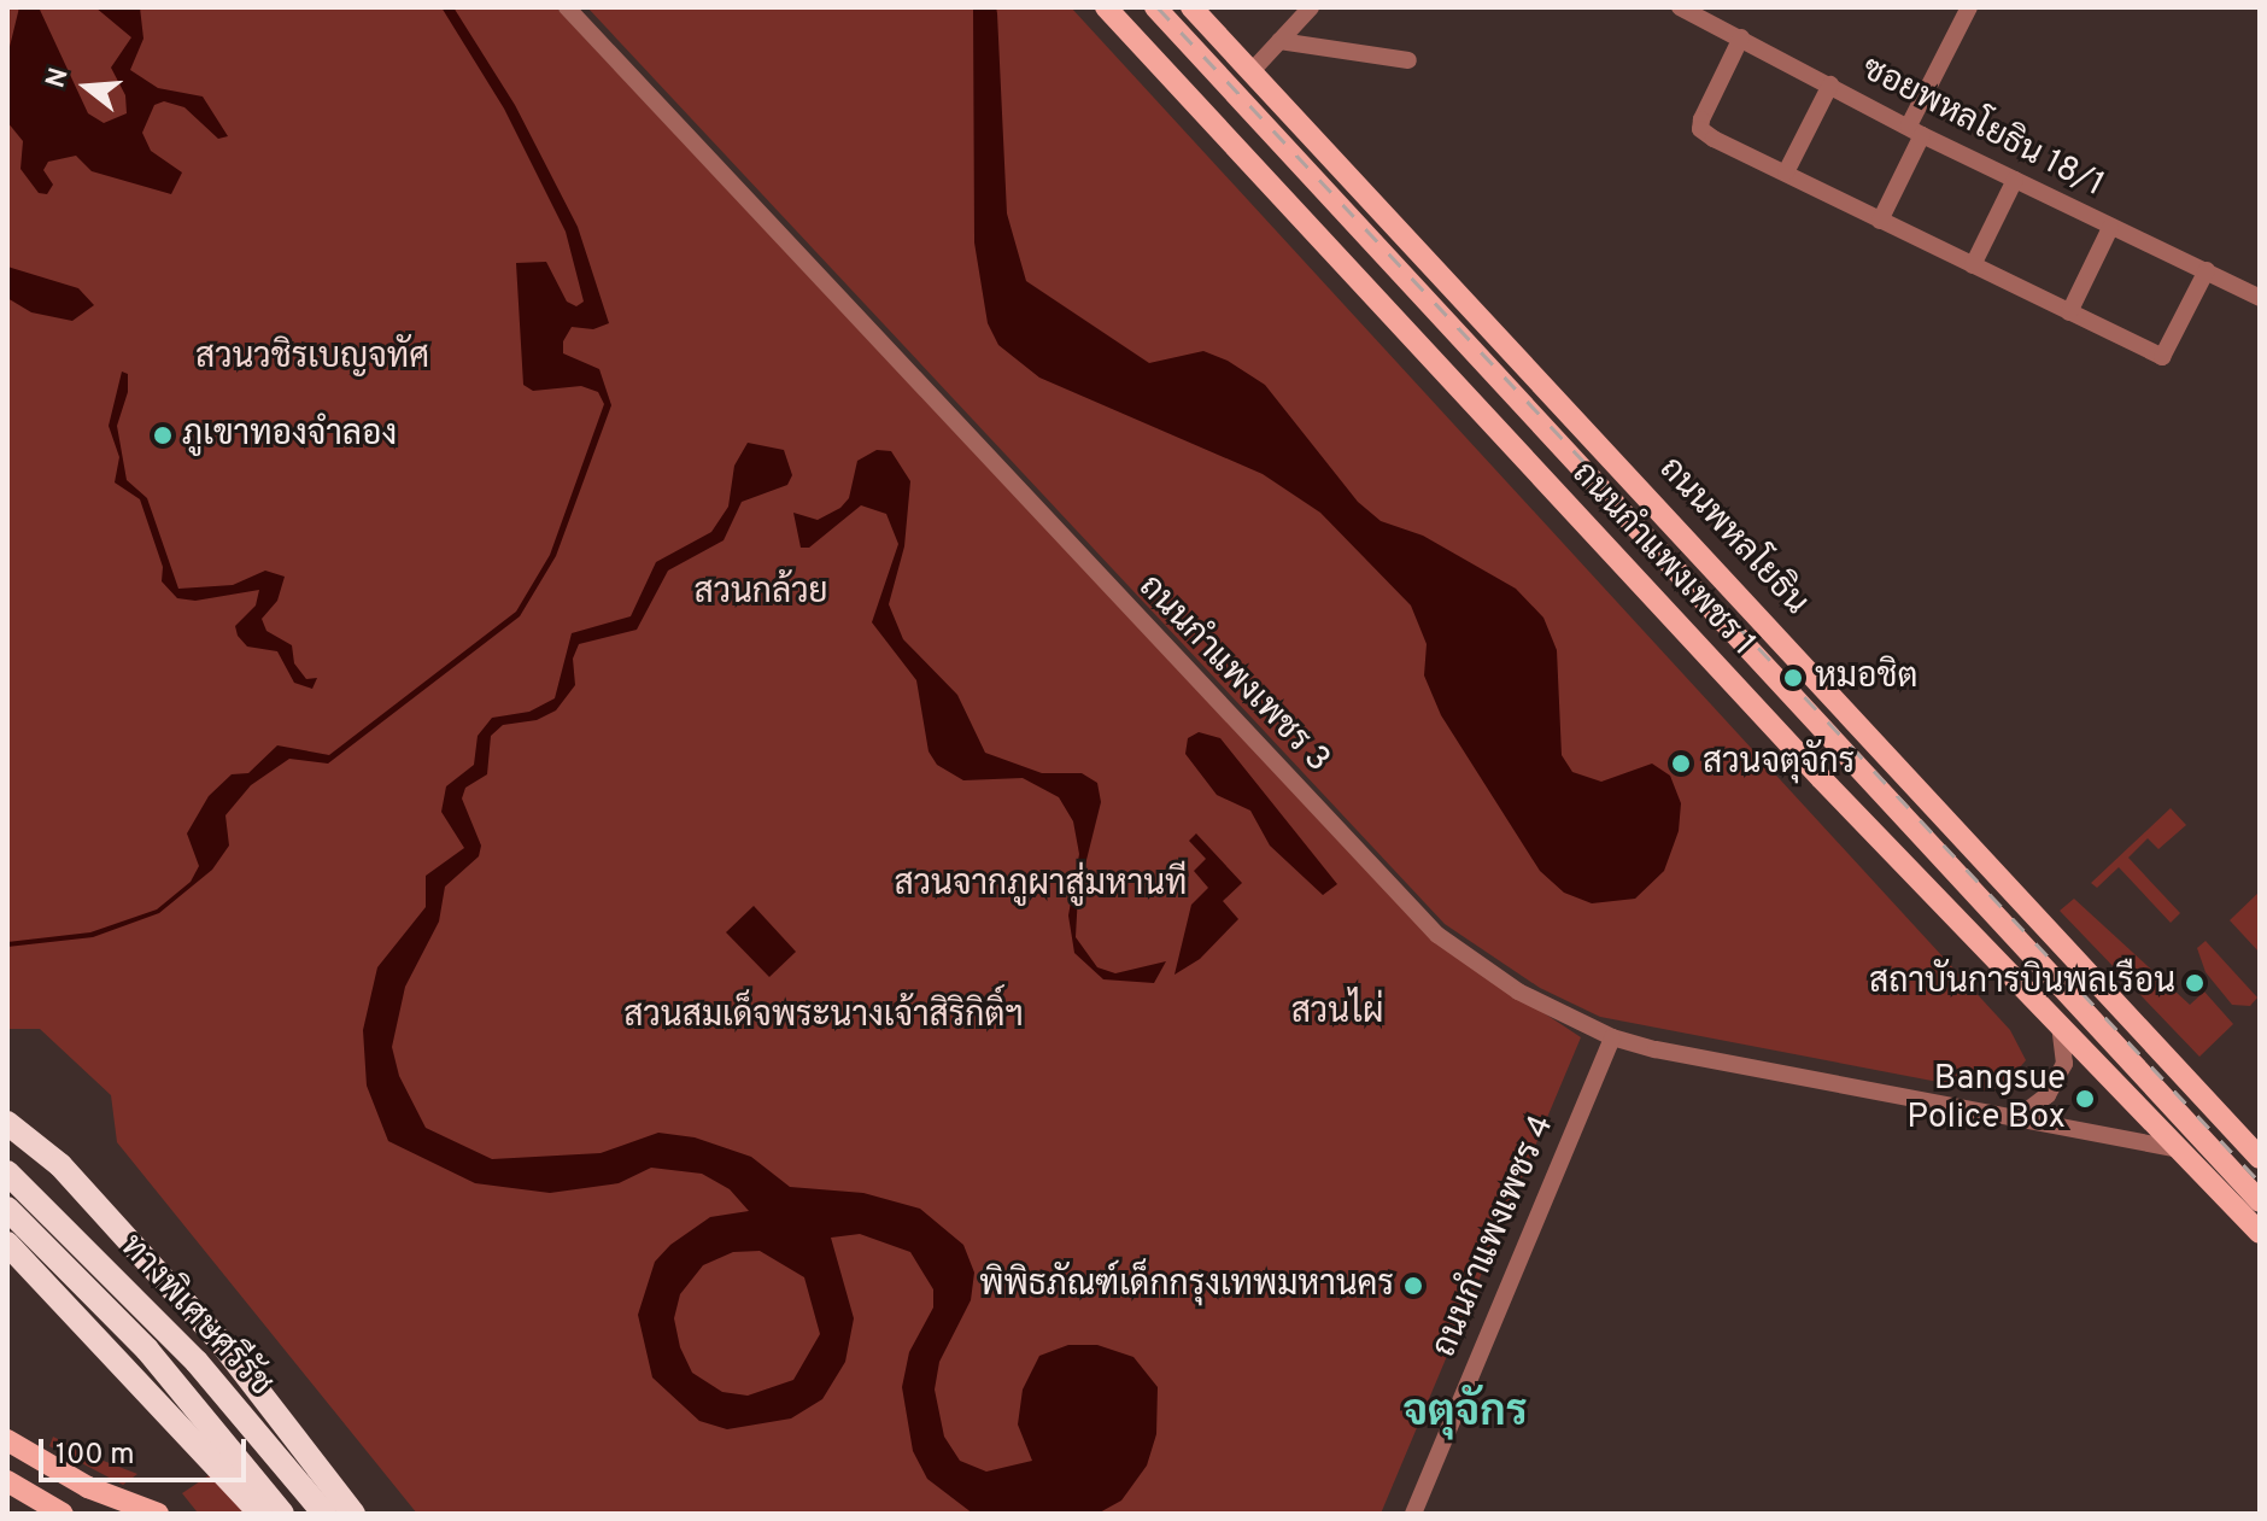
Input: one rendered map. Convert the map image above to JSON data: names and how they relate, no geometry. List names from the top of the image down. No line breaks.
{"streets":{"highway":["ทางพิเศษศรีรัช"],"main road":["ถนนพหลโยธิน","ถนนกำแพงเพชร 1"],"street":["ซอยพหลโยธิน 18/1","ถนนกำแพงเพชร 3","ถนนกำแพงเพชร 4"]},"crossings":[["ถนนกำแพงเพชร 1","ถนนกำแพงเพชร 3"],["ถนนกำแพงเพชร 3","ถนนกำแพงเพชร 4"]],"districts":["จตุจักร"],"parks":["สวนวชิรเบญจทัศ","สวนกล้วย","สวนจากภูผาสู่มหานที","สวนไผ่","สวนสมเด็จพระนางเจ้าสิริกิติ์ฯ"],"places":["ภูเขาทองจำลอง","หมอชิต","สวนจตุจักร","สถาบันการบินพลเรือน","Bangsue Police Box","พิพิธภัณฑ์เด็กกรุงเทพมหานคร"],"scale_bar":"100 m","north":"left"}
